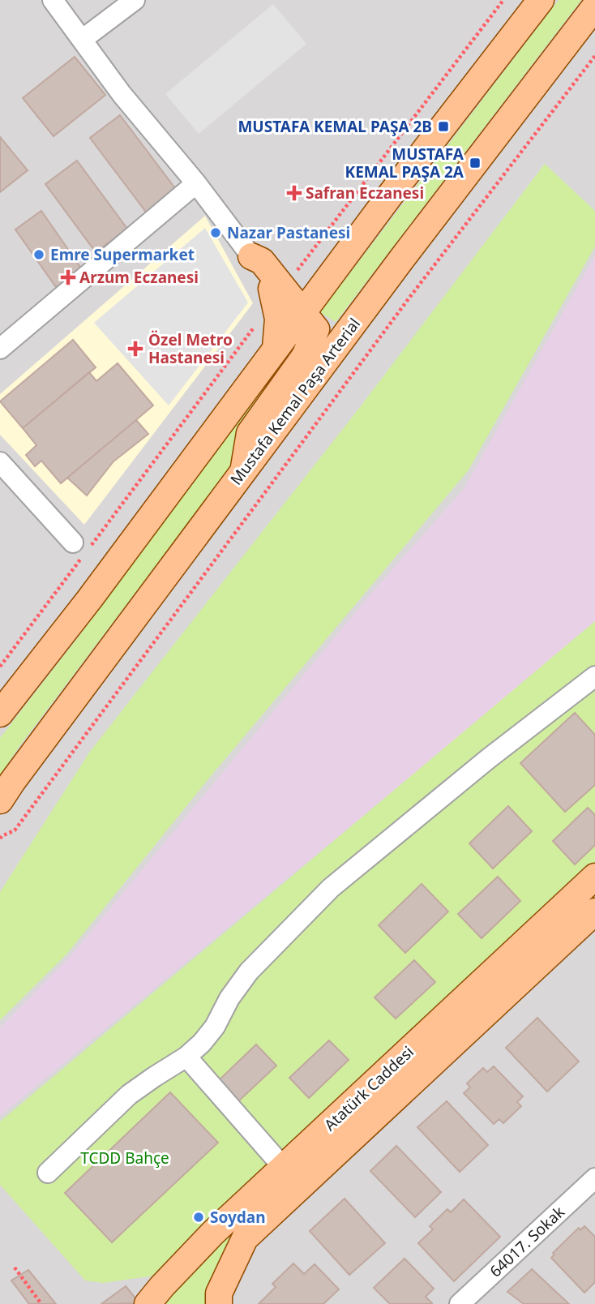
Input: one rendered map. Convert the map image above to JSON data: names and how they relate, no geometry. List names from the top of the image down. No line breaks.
{"streets":{"main road":["Mustafa Kemal Paşa Arterial","Atatürk Caddesi"],"street":["64017. Sokak"]},"parks":["TCDD Bahçe"],"places":{"transit":["MUSTAFA KEMAL PAŞA 2B","MUSTAFA KEMAL PAŞA 2A"],"health":["Safran Eczanesi","Arzum Eczanesi","Özel Metro Hastanesi"],"other":["Nazar Pastanesi","Emre Supermarket","Soydan"]}}
